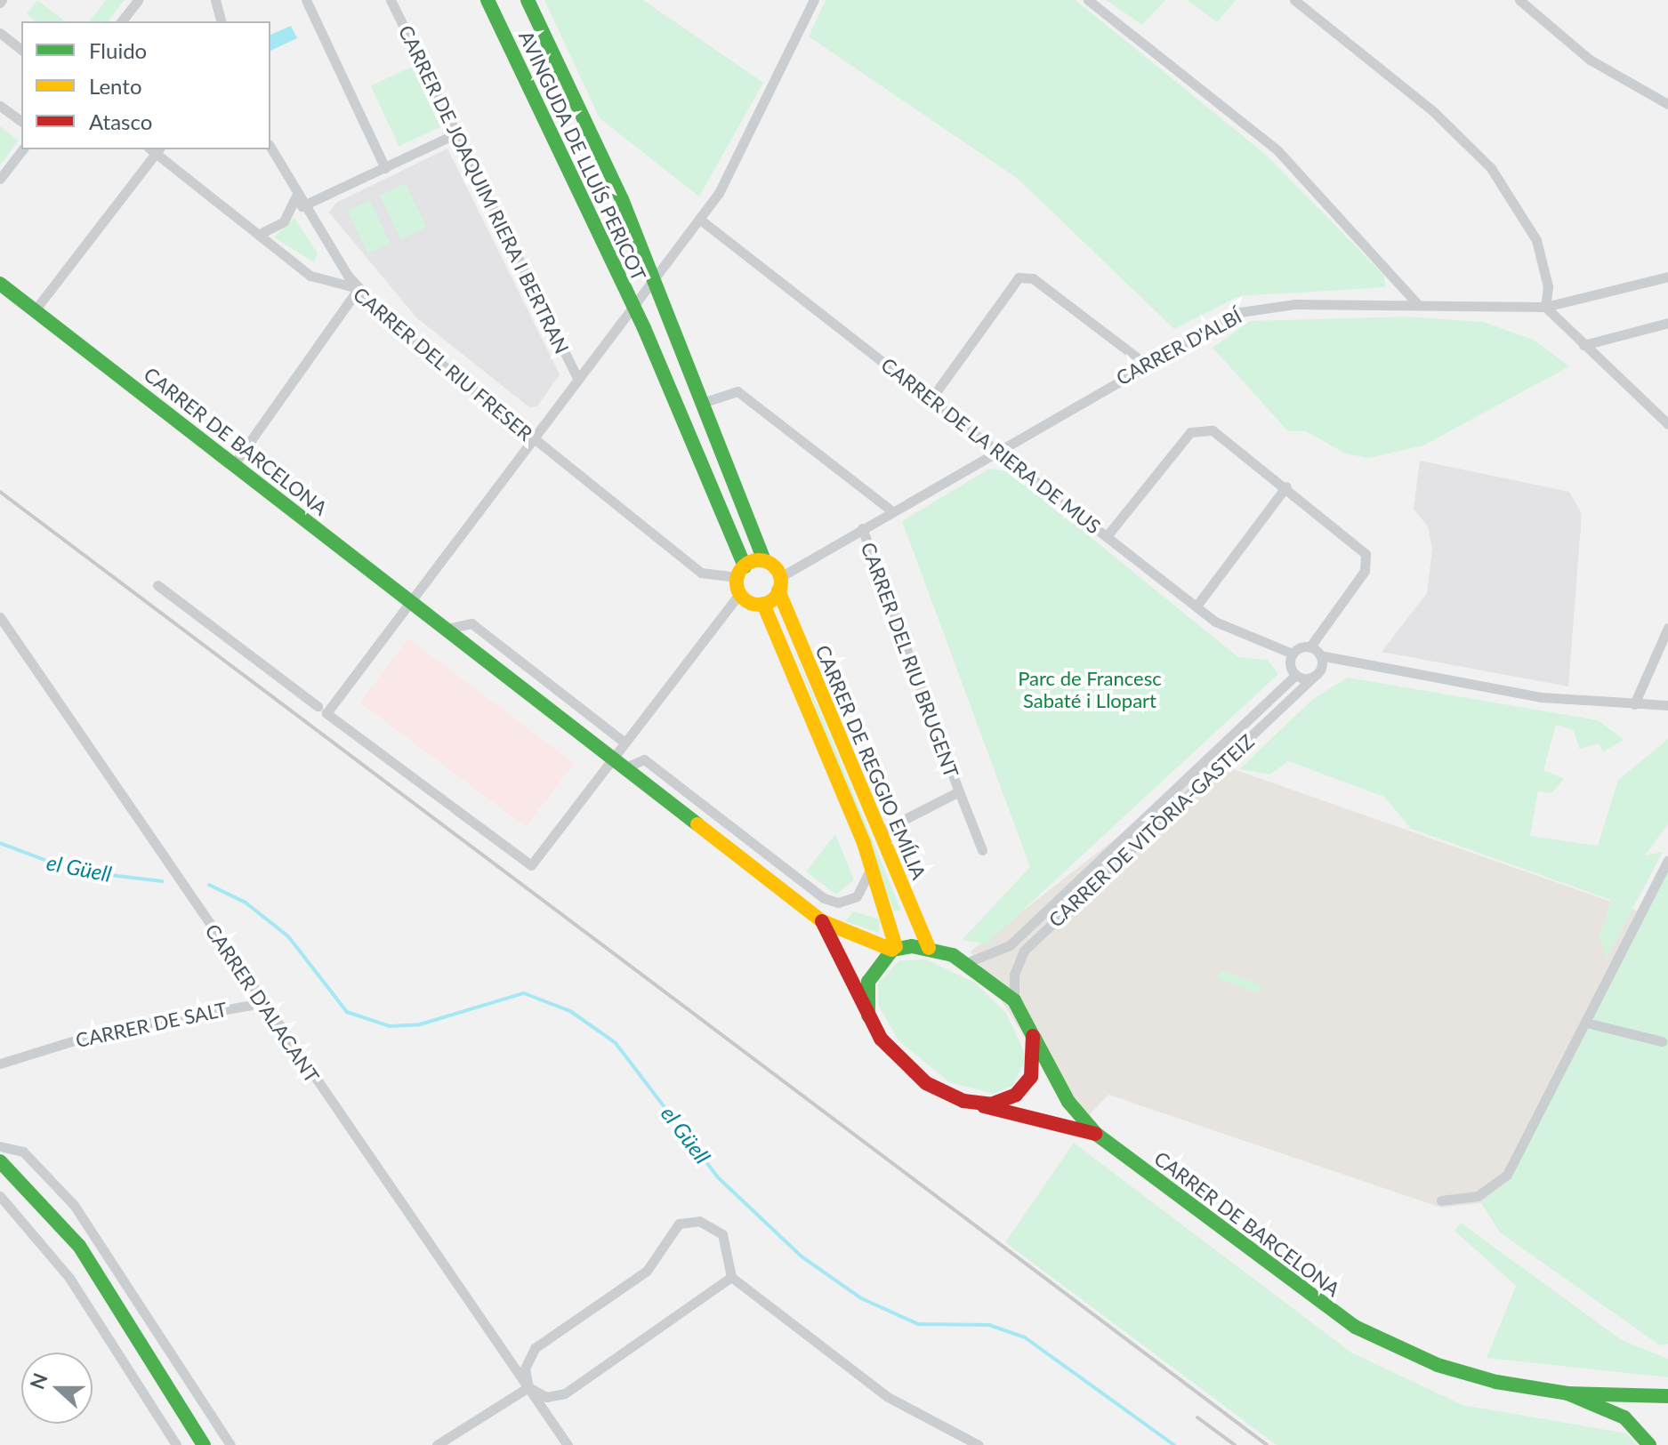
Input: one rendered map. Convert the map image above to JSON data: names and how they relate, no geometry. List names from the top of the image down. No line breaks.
{"streets":{"main road":["AVINGUDA DE LLUÍS PERICOT","CARRER DE BARCELONA","CARRER DE REGGIO EMÍLIA"],"street":["CARRER DE JOAQUIM RIERA I BERTRAN","CARRER D'ALBÍ","CARRER DEL RIU FRESER","CARRER DE LA RIERA DE MUS","CARRER DEL RIU BRUGENT","CARRER DE VITÒRIA-GASTEIZ","CARRER D'ALACANT","CARRER DE SALT"]},"crossings":[["AVINGUDA DE LLUÍS PERICOT","CARRER DEL RIU FRESER"],["CARRER D'ALBÍ","CARRER DE LA RIERA DE MUS"],["CARRER D'ALBÍ","CARRER DEL RIU BRUGENT"],["CARRER D'ALBÍ","CARRER DE REGGIO EMÍLIA"],["CARRER DE BARCELONA","CARRER DE REGGIO EMÍLIA"],["CARRER DE BARCELONA","CARRER DE VITÒRIA-GASTEIZ"],["CARRER DEL RIU BRUGENT","CARRER DE REGGIO EMÍLIA"],["CARRER DE REGGIO EMÍLIA","CARRER DE VITÒRIA-GASTEIZ"],["CARRER D'ALACANT","CARRER DE SALT"]],"water":["el Güell"],"parks":["Parc de Francesc Sabaté i Llopart"],"legend":["Fluido","Lento","Atasco"],"north":"left"}
